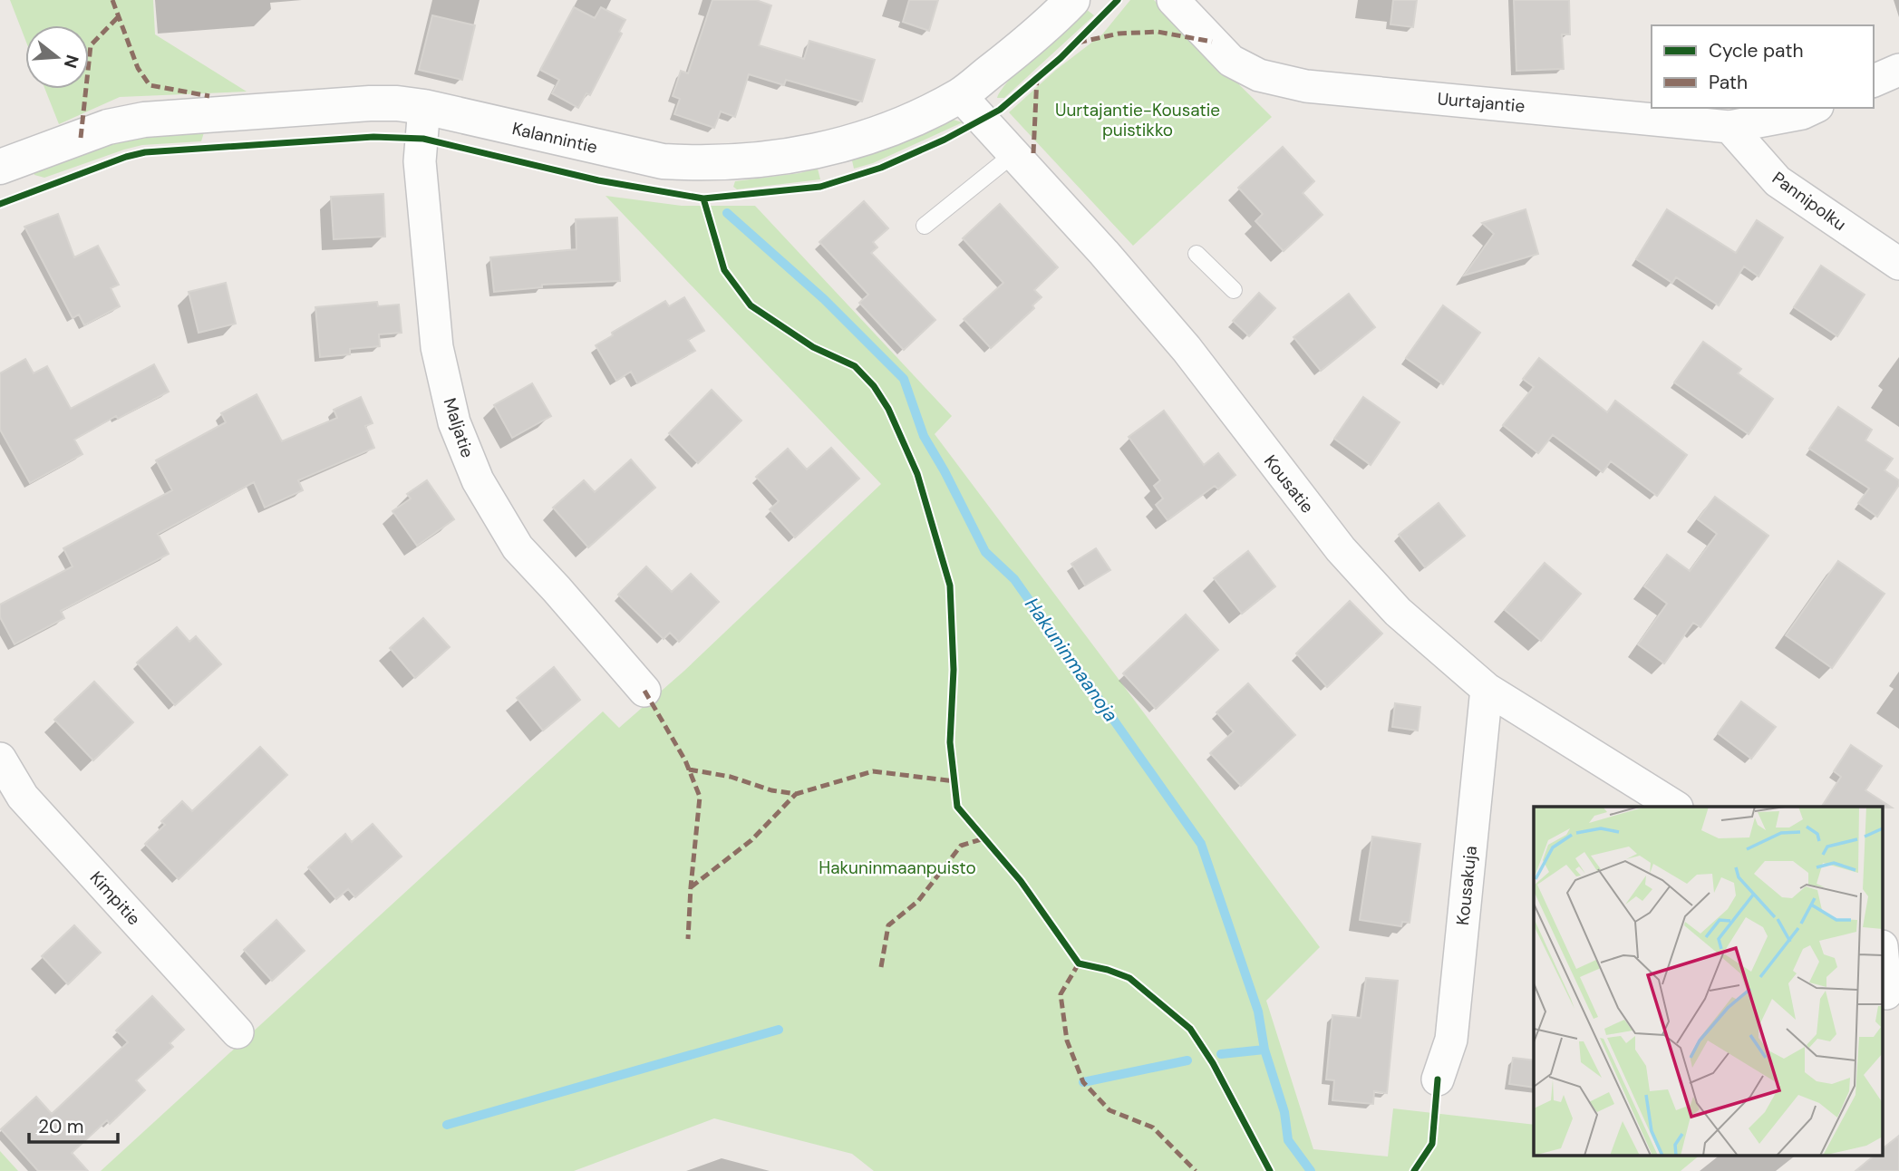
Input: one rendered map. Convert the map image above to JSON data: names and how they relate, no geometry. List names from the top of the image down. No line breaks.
{"streets":{"street":["Uurtajantie","Kalannintie","Pannipolku","Maljatie","Kousatie","Kousakuja","Kimpitie"]},"crossings":[["Uurtajantie","Pannipolku"],["Kalannintie","Maljatie"],["Kalannintie","Kousatie"],["Kousatie","Kousakuja"]],"water":["Hakuninmaanoja"],"parks":["Uurtajantie-Kousatie puistikko","Hakuninmaanpuisto"],"legend":["Cycle path","Path"],"scale_bar":"20 m","north":"right"}
